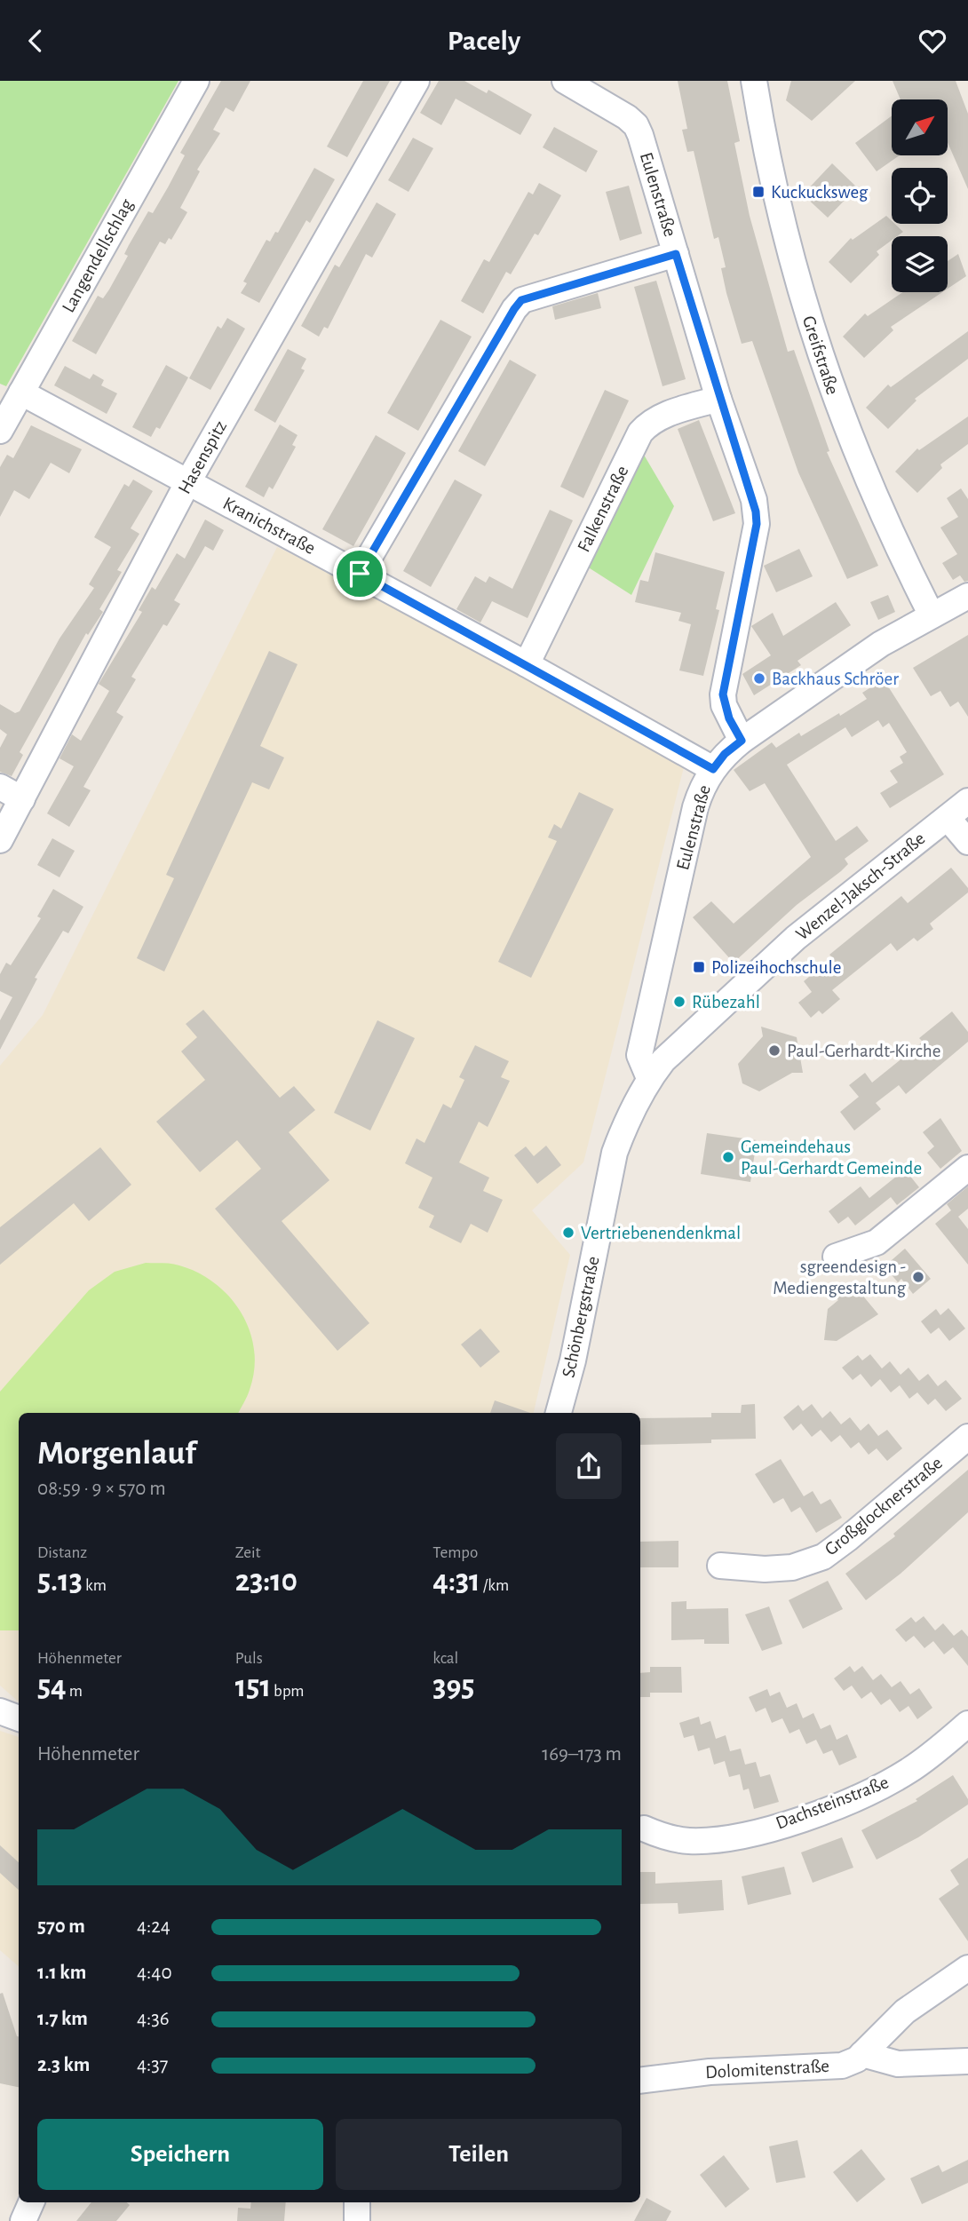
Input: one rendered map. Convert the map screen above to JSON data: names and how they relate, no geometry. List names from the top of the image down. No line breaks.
{"streets":{"street":["Eulenstraße","Langendellschlag","Greifstraße","Hasenspitz","Falkenstraße","Kranichstraße","Wenzel-Jaksch-Straße","Schönbergstraße","Großglocknerstraße","Dachsteinstraße","Dolomitenstraße"]},"crossings":[["Eulenstraße","Falkenstraße"],["Eulenstraße","Kranichstraße"],["Eulenstraße","Wenzel-Jaksch-Straße"],["Eulenstraße","Schönbergstraße"],["Langendellschlag","Kranichstraße"],["Hasenspitz","Kranichstraße"],["Falkenstraße","Kranichstraße"],["Wenzel-Jaksch-Straße","Schönbergstraße"]],"places":{"transit":["Kuckucksweg","Polizeihochschule"],"other":["Backhaus Schröer","Rübezahl","Paul-Gerhardt-Kirche","Gemeindehaus Paul-Gerhardt Gemeinde","Vertriebenendenkmal","sgreendesign - Mediengestaltung"]},"north":"top right","page":{"header":"Pacely","heading":["Morgenlauf","08:59 · 9 × 570 m"],"stats":[["Distanz","5.13 km"],["Zeit","23:10"],["Tempo","4:31 /km"],["Höhenmeter","54 m"],["Puls","151 bpm"],["kcal","395"]],"chart":["Höhenmeter","169–173 m"],"list":[{"name":"570 m","note":"4:24"},{"name":"1.1 km","note":"4:40"},{"name":"1.7 km","note":"4:36"},{"name":"2.3 km","note":"4:37"}],"buttons":["Speichern","Teilen"]}}
